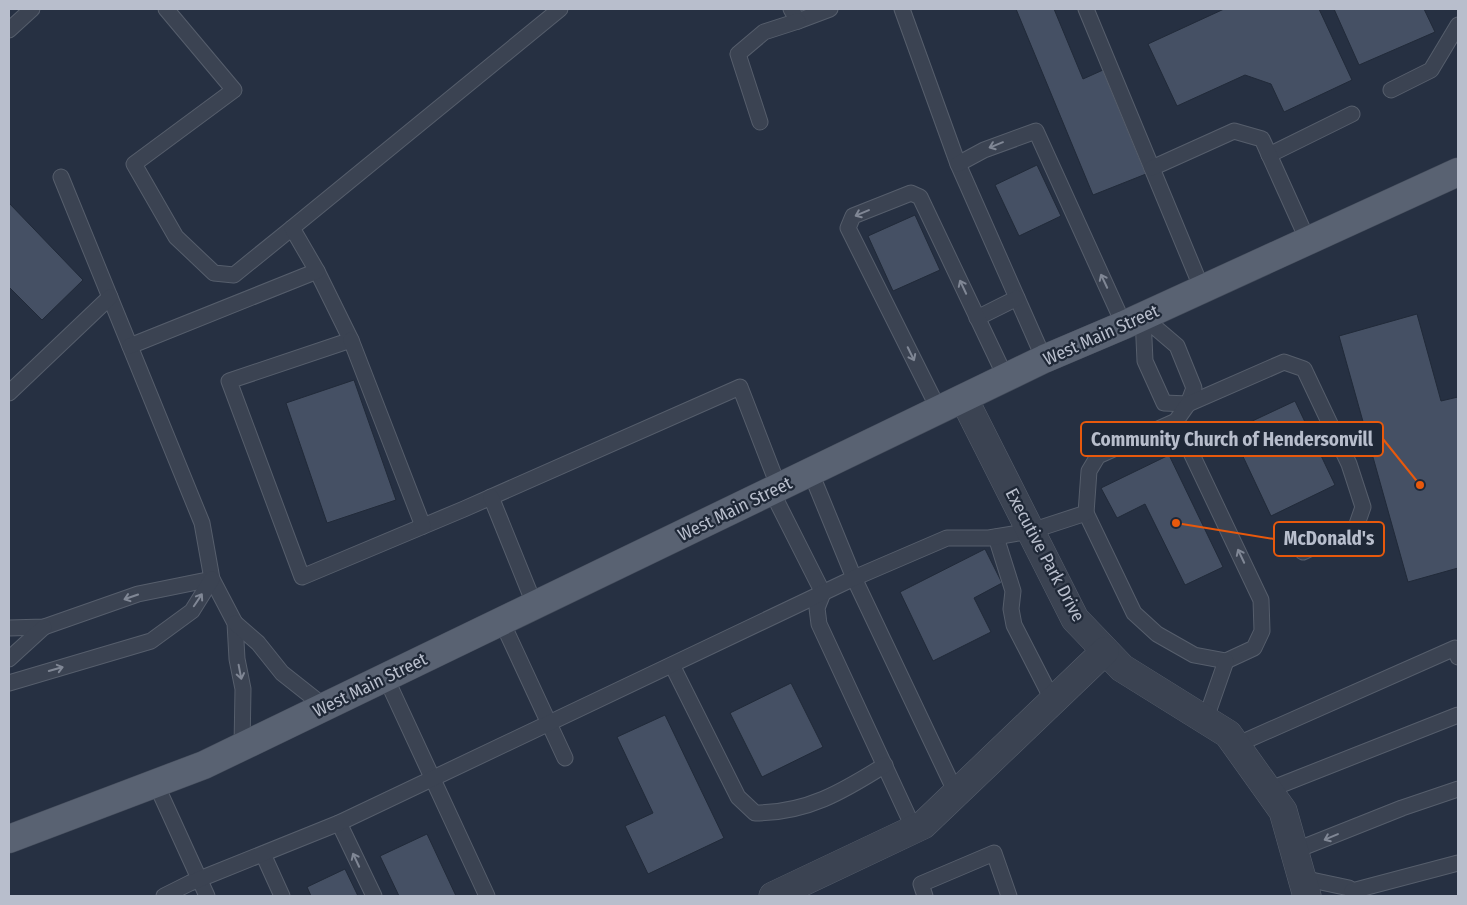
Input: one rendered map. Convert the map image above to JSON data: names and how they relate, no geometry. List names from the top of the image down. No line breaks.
{"streets":{"main road":["West Main Street"],"street":["Executive Park Drive"]},"crossings":[["West Main Street","Executive Park Drive"]],"places":["Community Church of Hendersonvill","McDonald's"]}
